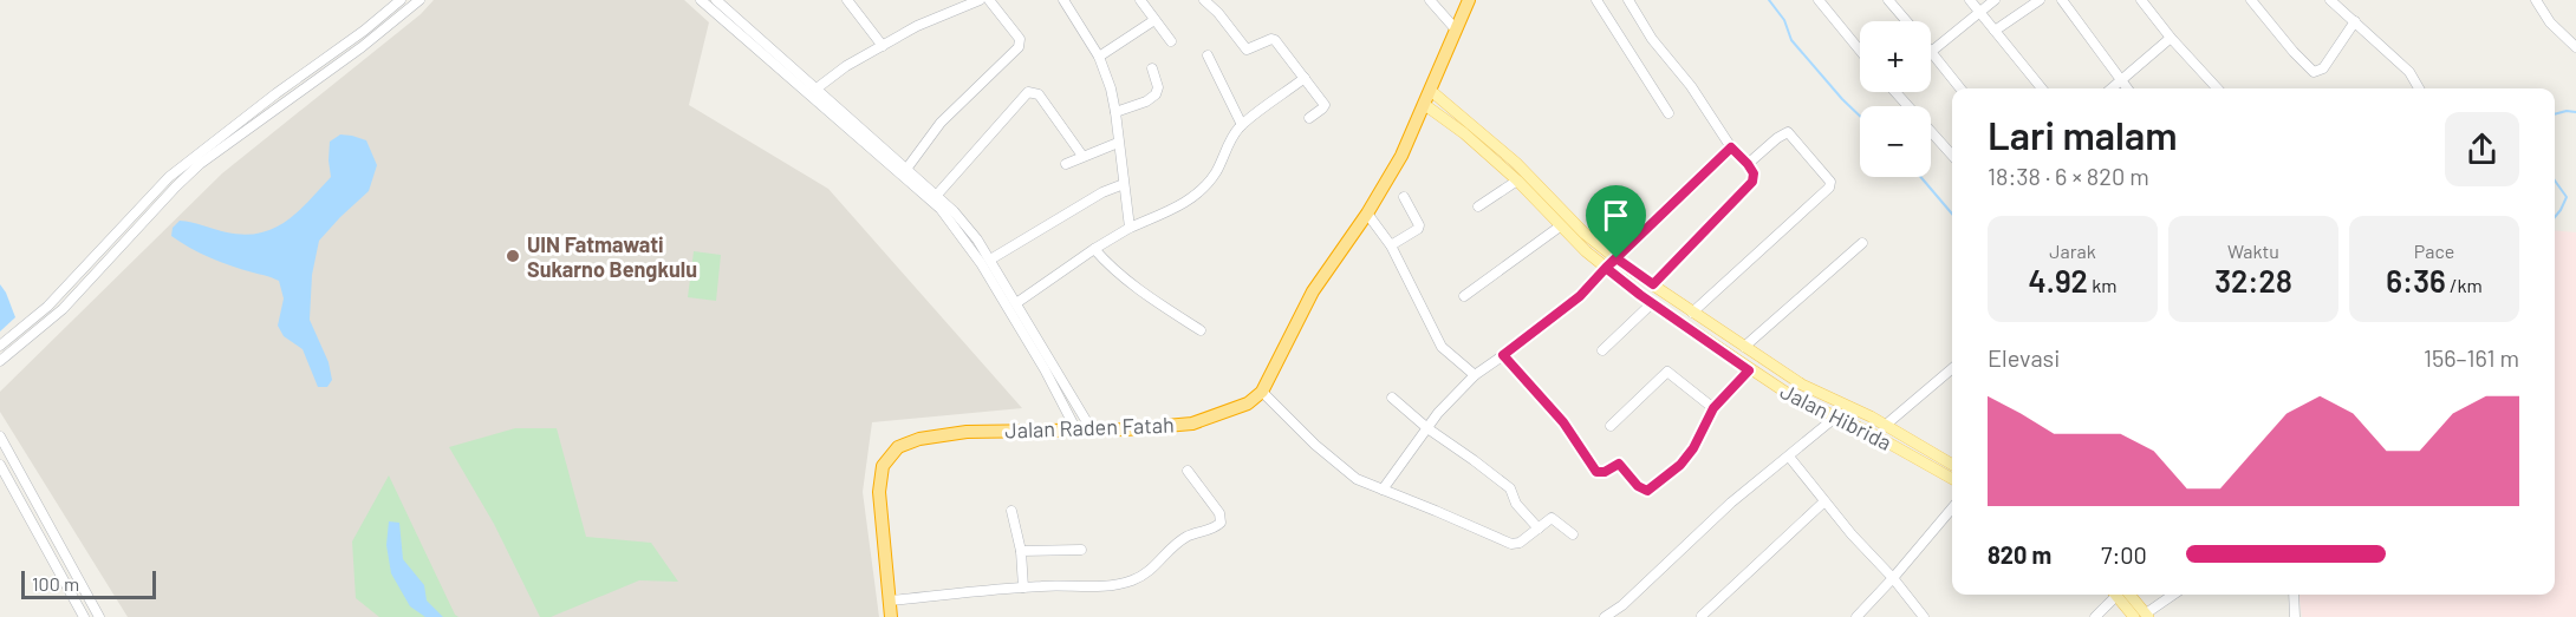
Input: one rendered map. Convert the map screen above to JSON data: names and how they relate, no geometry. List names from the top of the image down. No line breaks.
{"streets":{"highway":["Jalan Raden Fatah"],"main road":["Jalan Hibrida"]},"places":["UIN Fatmawati Sukarno Bengkulu"],"scale_bar":"100 m","page":{"map_buttons":["+","−"],"heading":["Lari malam","18:38 · 6 × 820 m"],"stats":[["Jarak","4.92 km"],["Waktu","32:28"],["Pace","6:36 /km"]],"chart":["Elevasi","156–161 m"],"list":[{"name":"820 m","note":"7:00"}],"scale":"100 m"}}
